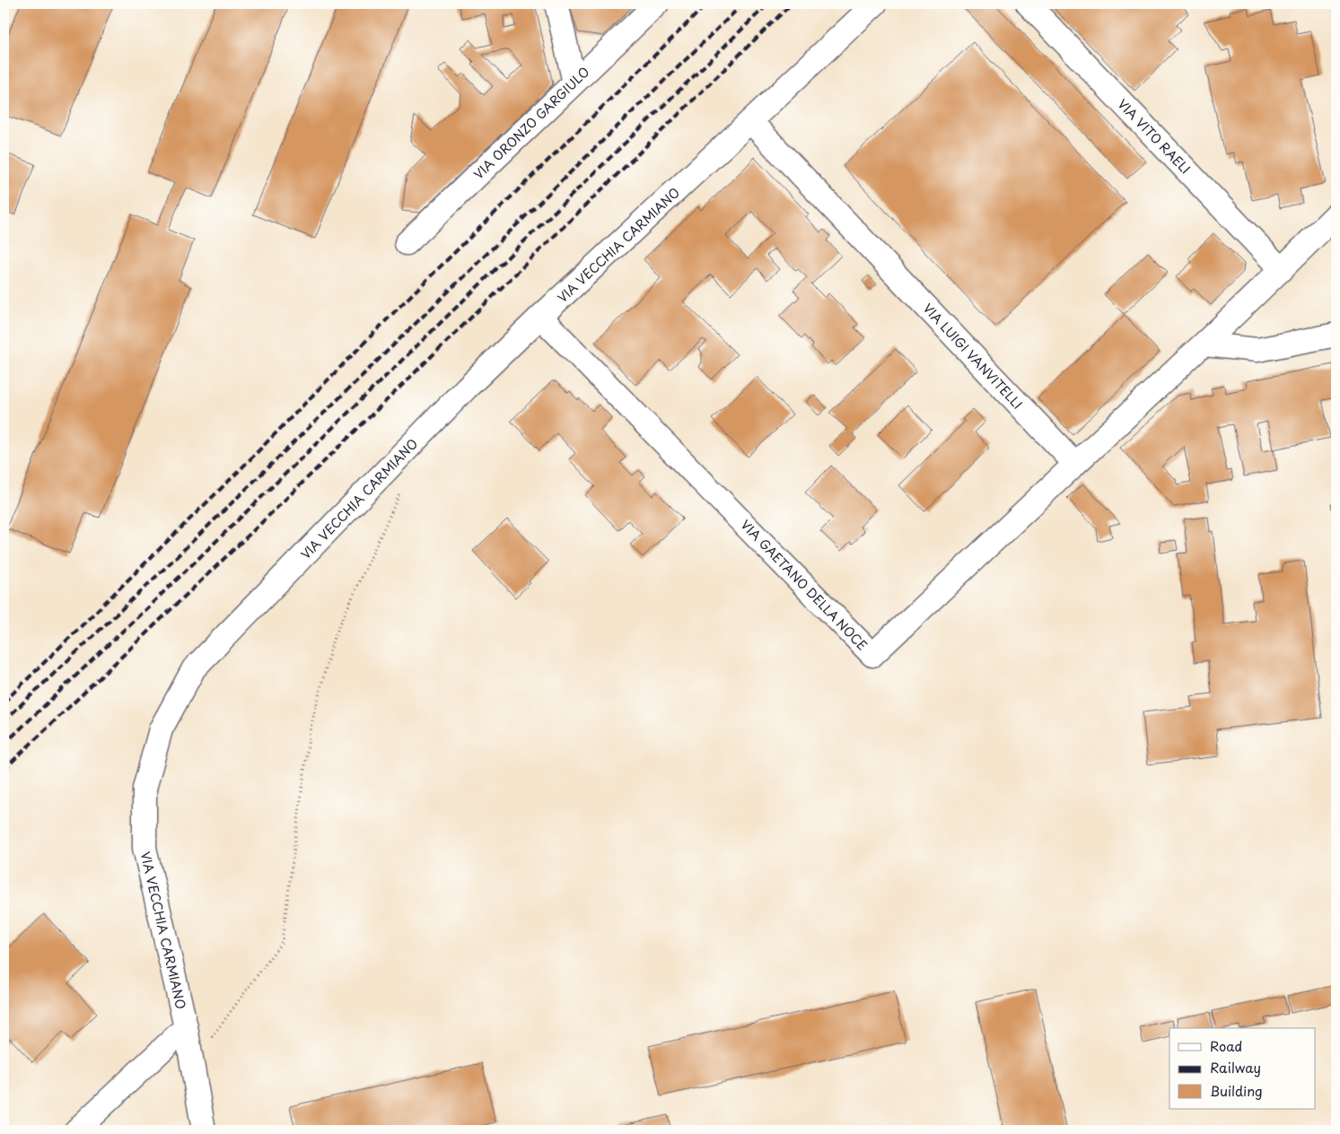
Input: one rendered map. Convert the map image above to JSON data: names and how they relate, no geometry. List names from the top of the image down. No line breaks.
{"streets":{"street":["VIA ORONZO GARGIULO","VIA VITO RAELI","VIA VECCHIA CARMIANO","VIA LUIGI VANVITELLI","VIA GAETANO DELLA NOCE"]},"crossings":[["VIA VECCHIA CARMIANO","VIA LUIGI VANVITELLI"],["VIA VECCHIA CARMIANO","VIA GAETANO DELLA NOCE"],["VIA LUIGI VANVITELLI","VIA GAETANO DELLA NOCE"]],"legend":["Road","Railway","Building"]}
